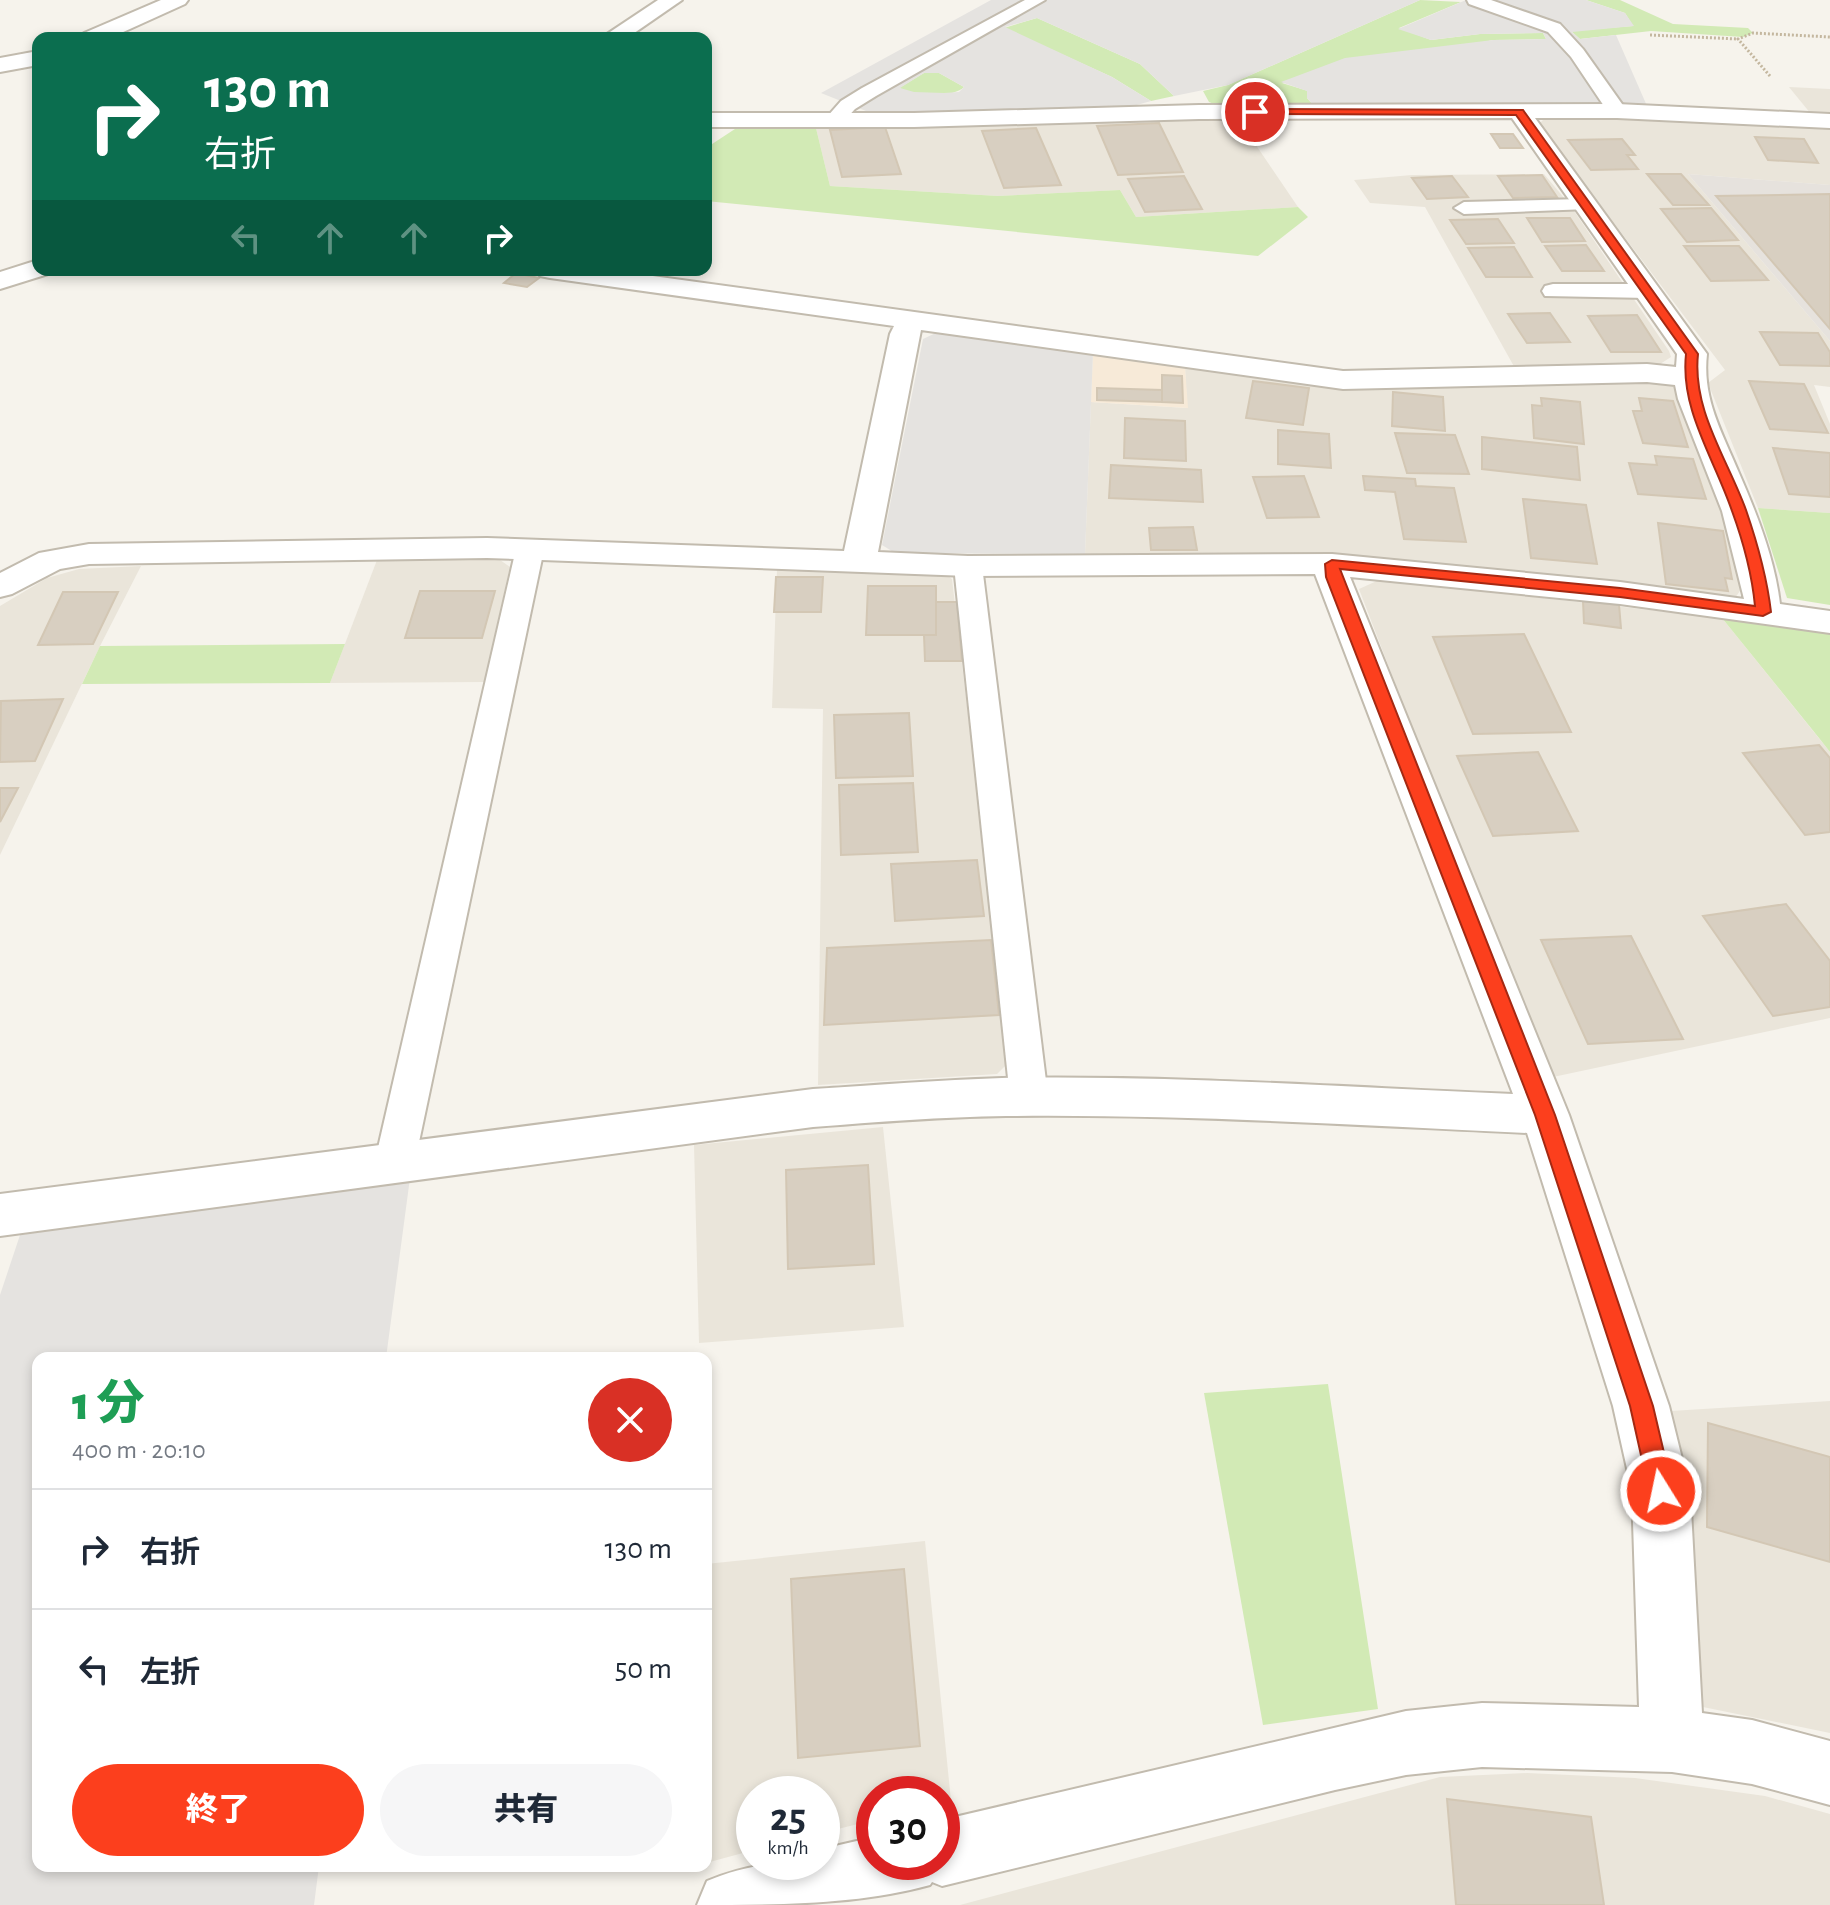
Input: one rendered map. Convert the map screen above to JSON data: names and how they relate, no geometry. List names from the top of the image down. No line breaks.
{"page":{"turn":["130 m","右折"],"heading":["1 分","400 m · 20:10"],"list":[{"name":"右折","value":"130 m"},{"name":"左折","value":"50 m"}],"buttons":["終了","共有"],"speed":"25 km/h","limit":"30"}}
